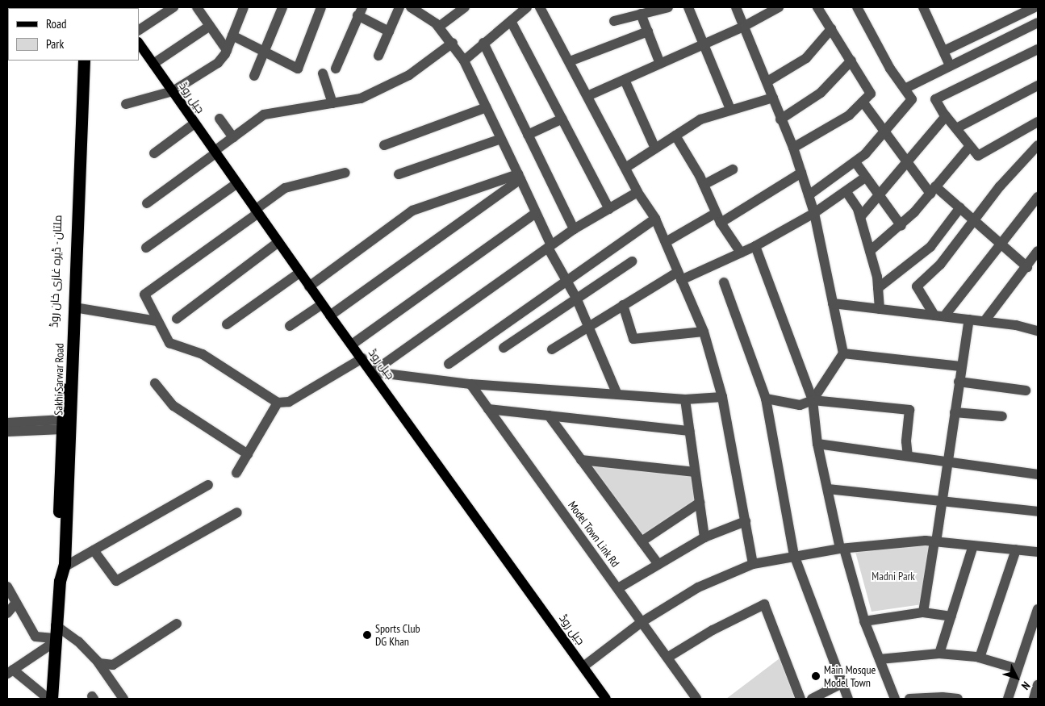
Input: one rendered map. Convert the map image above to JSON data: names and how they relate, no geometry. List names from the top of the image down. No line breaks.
{"streets":{"highway":["ملتان - ڈیرہ غازی خان روڈ","Sakhi Sarwar Road"],"main road":["جیل روڈ"],"street":["Model Town Link Rd"]},"crossings":[["ملتان - ڈیرہ غازی خان روڈ","Sakhi Sarwar Road"]],"parks":["Madni Park"],"places":["Sports Club DG Khan","Main Mosque Model Town"],"legend":["Road","Park"],"north":"bottom right"}
